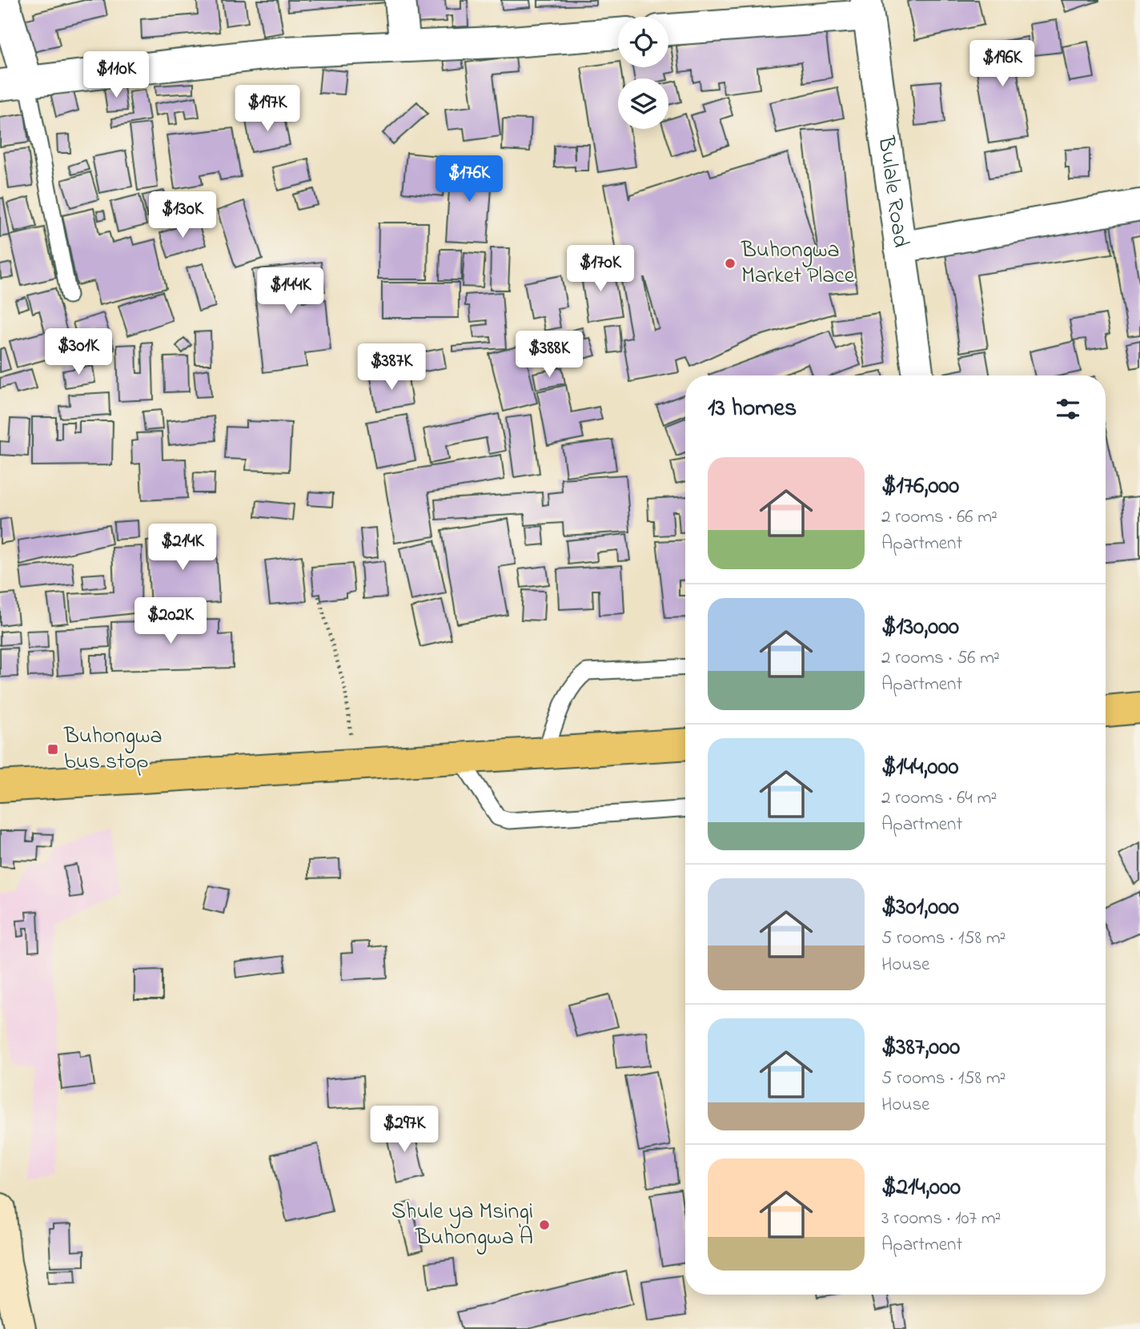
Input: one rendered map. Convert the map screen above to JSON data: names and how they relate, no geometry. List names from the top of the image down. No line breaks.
{"streets":{"street":["Bulale Road"]},"places":{"other":["Buhongwa Market Place","Shule ya Msingi Buhongwa A"],"transit":["Buhongwa bus stop"]},"page":{"price":["$196K","$110K","$197K","$176K","$130K","$170K","$144K","$301K","$388K","$387K","$214K","$202K","$297K"],"heading":"13 homes","list":[{"name":"$176,000","note":"2 rooms · 66 m² · Apartment"},{"name":"$130,000","note":"2 rooms · 56 m² · Apartment"},{"name":"$144,000","note":"2 rooms · 64 m² · Apartment"},{"name":"$301,000","note":"5 rooms · 158 m² · House"},{"name":"$387,000","note":"5 rooms · 158 m² · House"},{"name":"$214,000","note":"3 rooms · 107 m² · Apartment"}]}}
